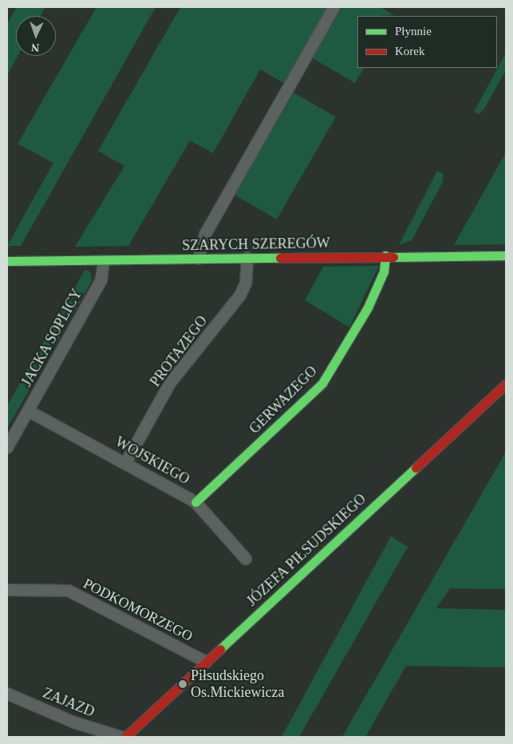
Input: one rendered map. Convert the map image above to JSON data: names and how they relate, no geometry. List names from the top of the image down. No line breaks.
{"streets":{"street":["SZARYCH SZEREGÓW","JACKA SOPLICY","PROTAZEGO","GERWAZEGO","WOJSKIEGO","JÓZEFA PIŁSUDSKIEGO","PODKOMORZEGO","ZAJAZD"]},"crossings":[["SZARYCH SZEREGÓW","JACKA SOPLICY"],["SZARYCH SZEREGÓW","PROTAZEGO"],["SZARYCH SZEREGÓW","GERWAZEGO"],["JACKA SOPLICY","WOJSKIEGO"],["PROTAZEGO","WOJSKIEGO"],["GERWAZEGO","WOJSKIEGO"],["JÓZEFA PIŁSUDSKIEGO","PODKOMORZEGO"]],"places":["Piłsudskiego Os.Mickiewicza"],"legend":["Płynnie","Korek"],"north":"bottom"}
